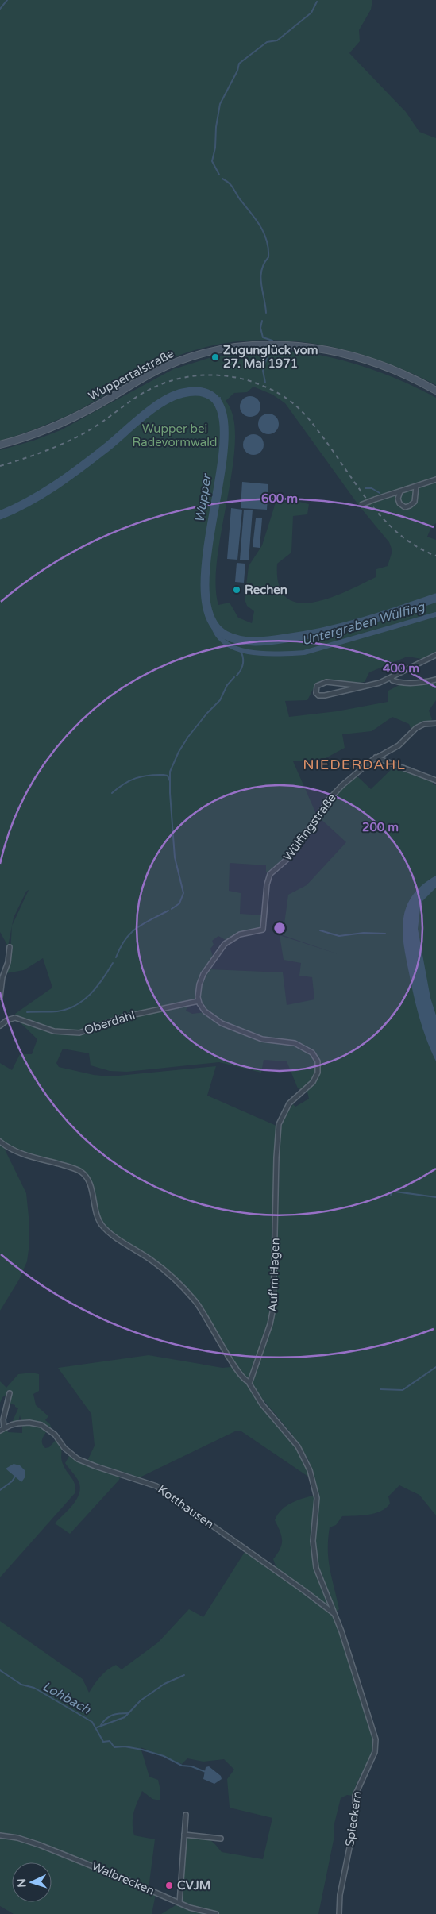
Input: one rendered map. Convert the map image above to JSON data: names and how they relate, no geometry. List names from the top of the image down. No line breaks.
{"streets":{"main road":["Wuppertalstraße"],"street":["Wülfingstraße","Oberdahl","Auf'm Hagen","Kotthausen","Spieckern","Walbrecken"]},"crossings":[["Wülfingstraße","Oberdahl"],["Wülfingstraße","Auf'm Hagen"],["Oberdahl","Auf'm Hagen"],["Kotthausen","Spieckern"]],"districts":["NIEDERDAHL"],"water":["Wupper","Untergraben Wülfing","Lohbach"],"parks":["Wupper bei Radevormwald"],"places":["Zugunglück vom 27. Mai 1971","Rechen","CVJM"],"north":"left","rings":["600 m","400 m","200 m"]}
